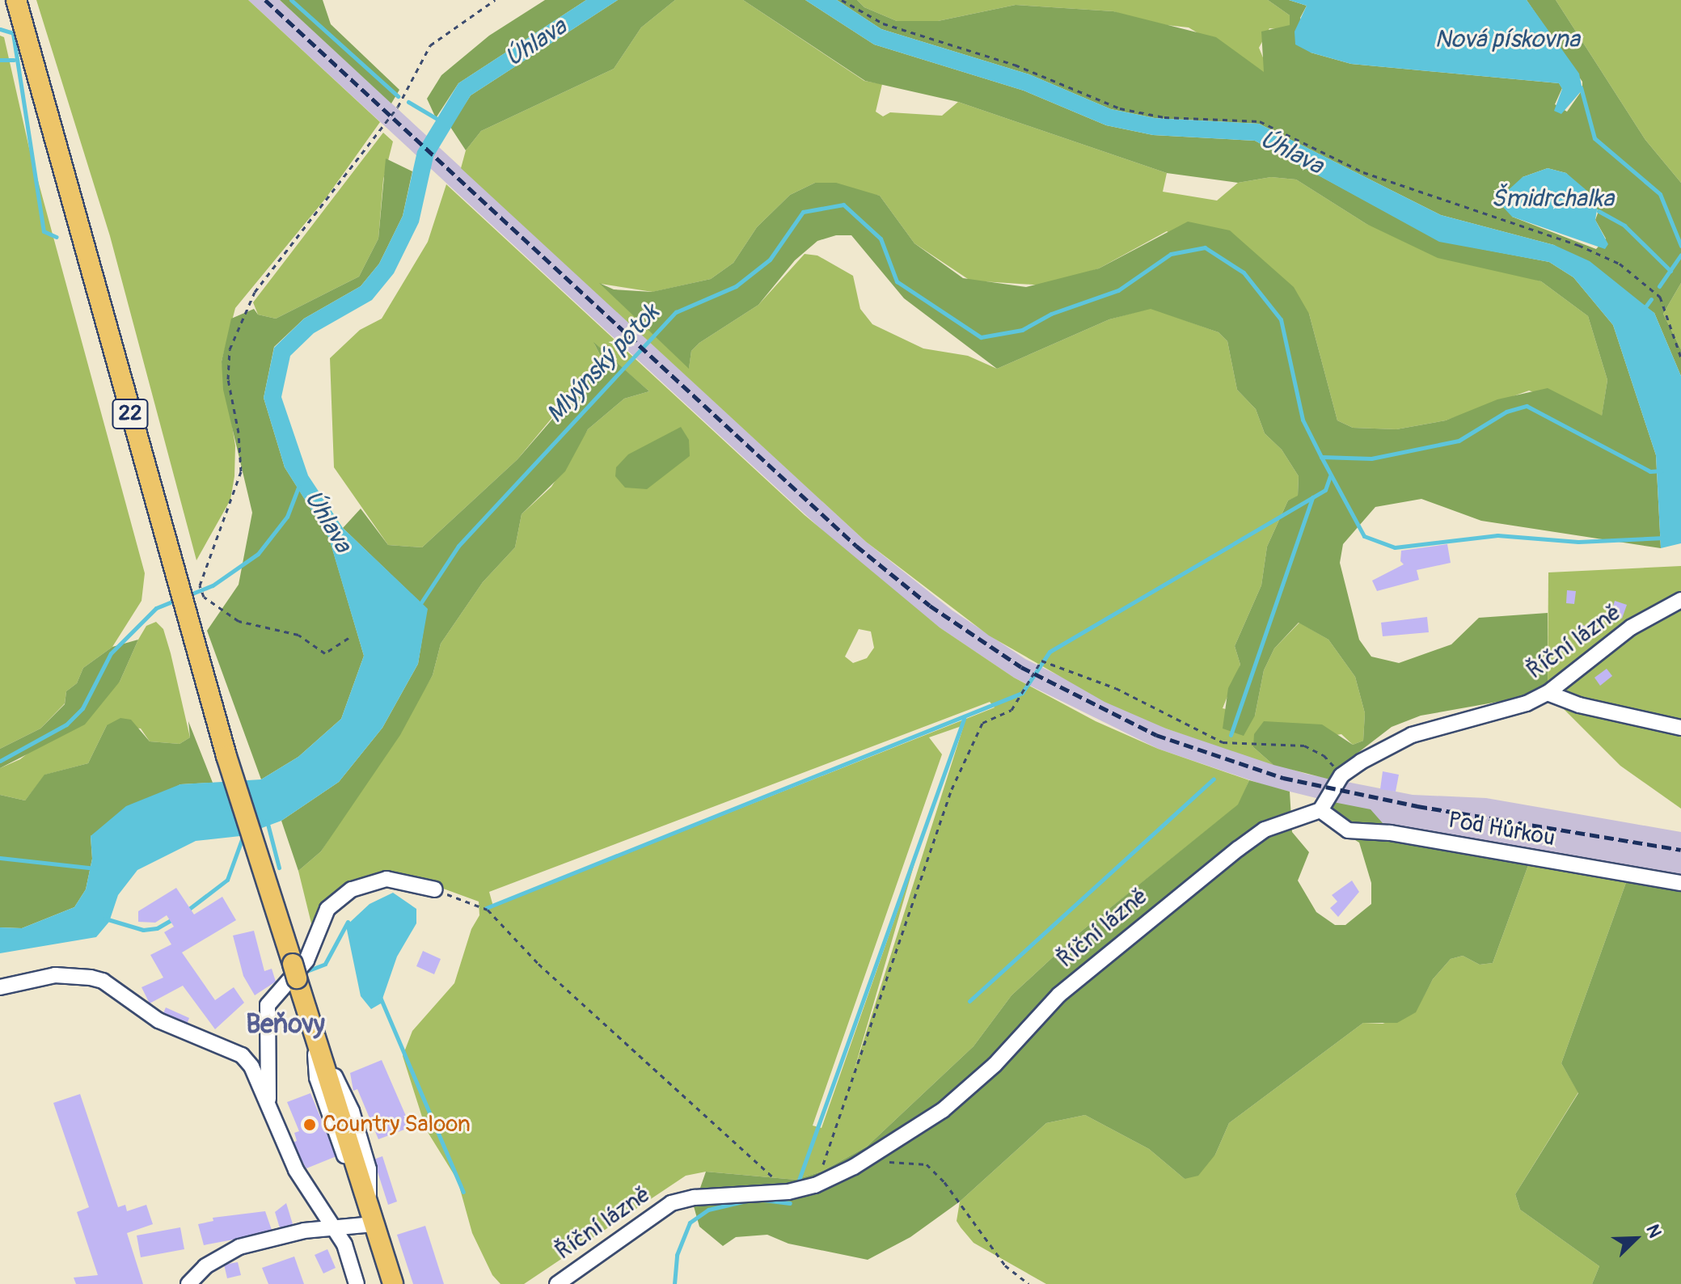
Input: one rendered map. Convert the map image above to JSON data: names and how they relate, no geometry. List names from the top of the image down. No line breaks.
{"streets":{"main road":["22"],"street":["Říční lázně","Pod Hůrkou"]},"crossings":[["Říční lázně","Pod Hůrkou"]],"districts":["Beňovy"],"water":["Nová pískovna","Úhlava","Šmidrchalka","Mlyýnský potok"],"places":["Country Saloon"],"north":"top right"}
